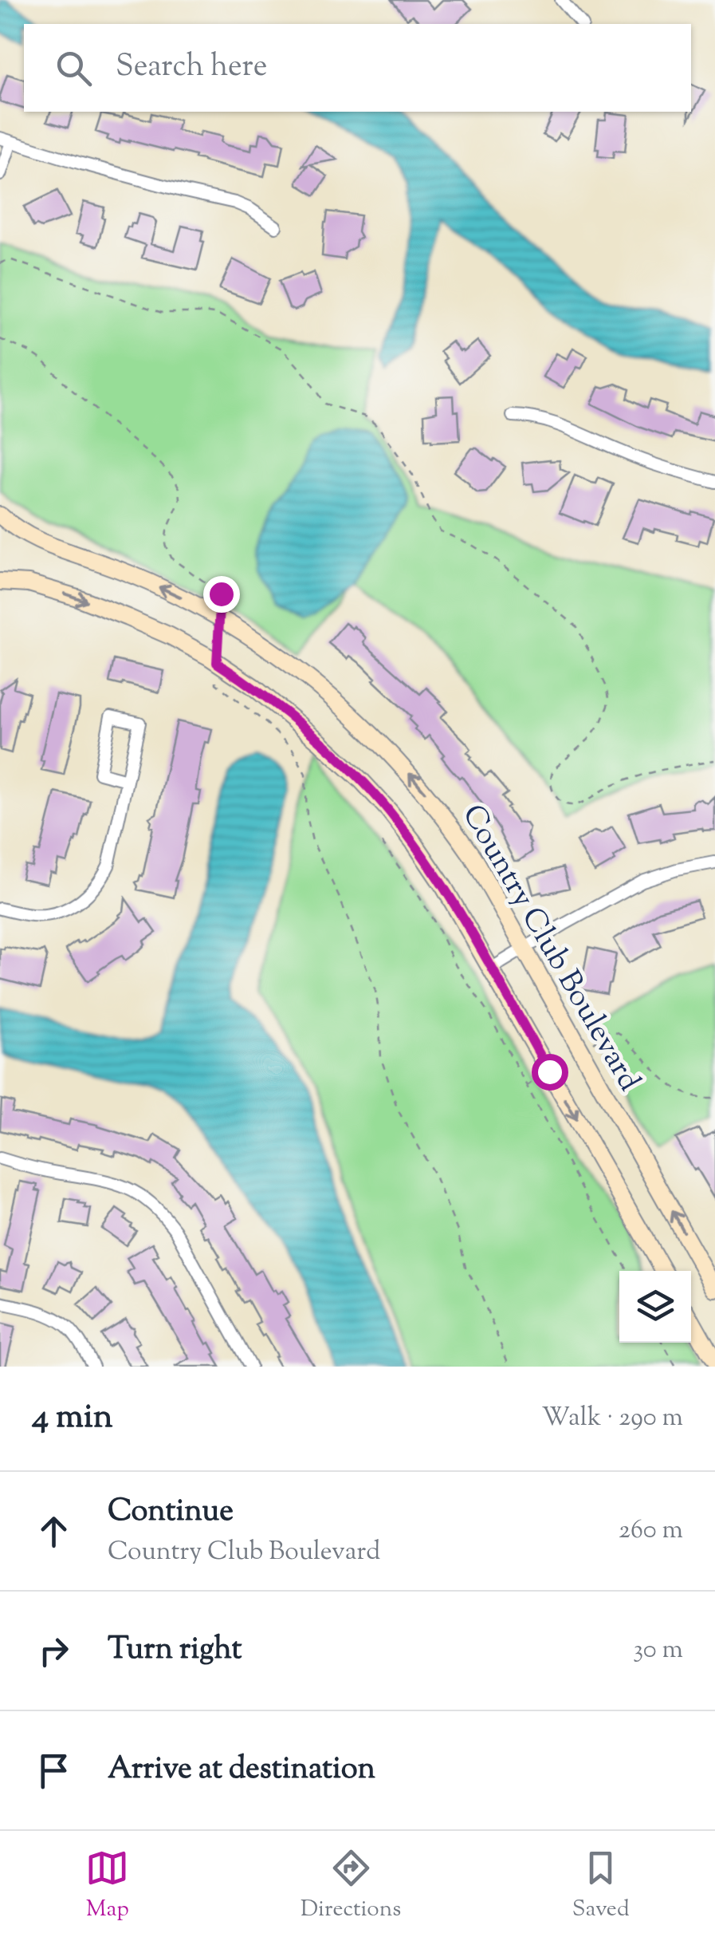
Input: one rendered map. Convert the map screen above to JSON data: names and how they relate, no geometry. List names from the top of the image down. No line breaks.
{"streets":{"street":["Country Club Boulevard"]},"page":{"search":"Search here","heading":["4 min","Walk · 290 m"],"list":[["Continue","Country Club Boulevard","260 m"],["Turn right","30 m"],"Arrive at destination"],"nav":["Map","Directions","Saved"]}}
